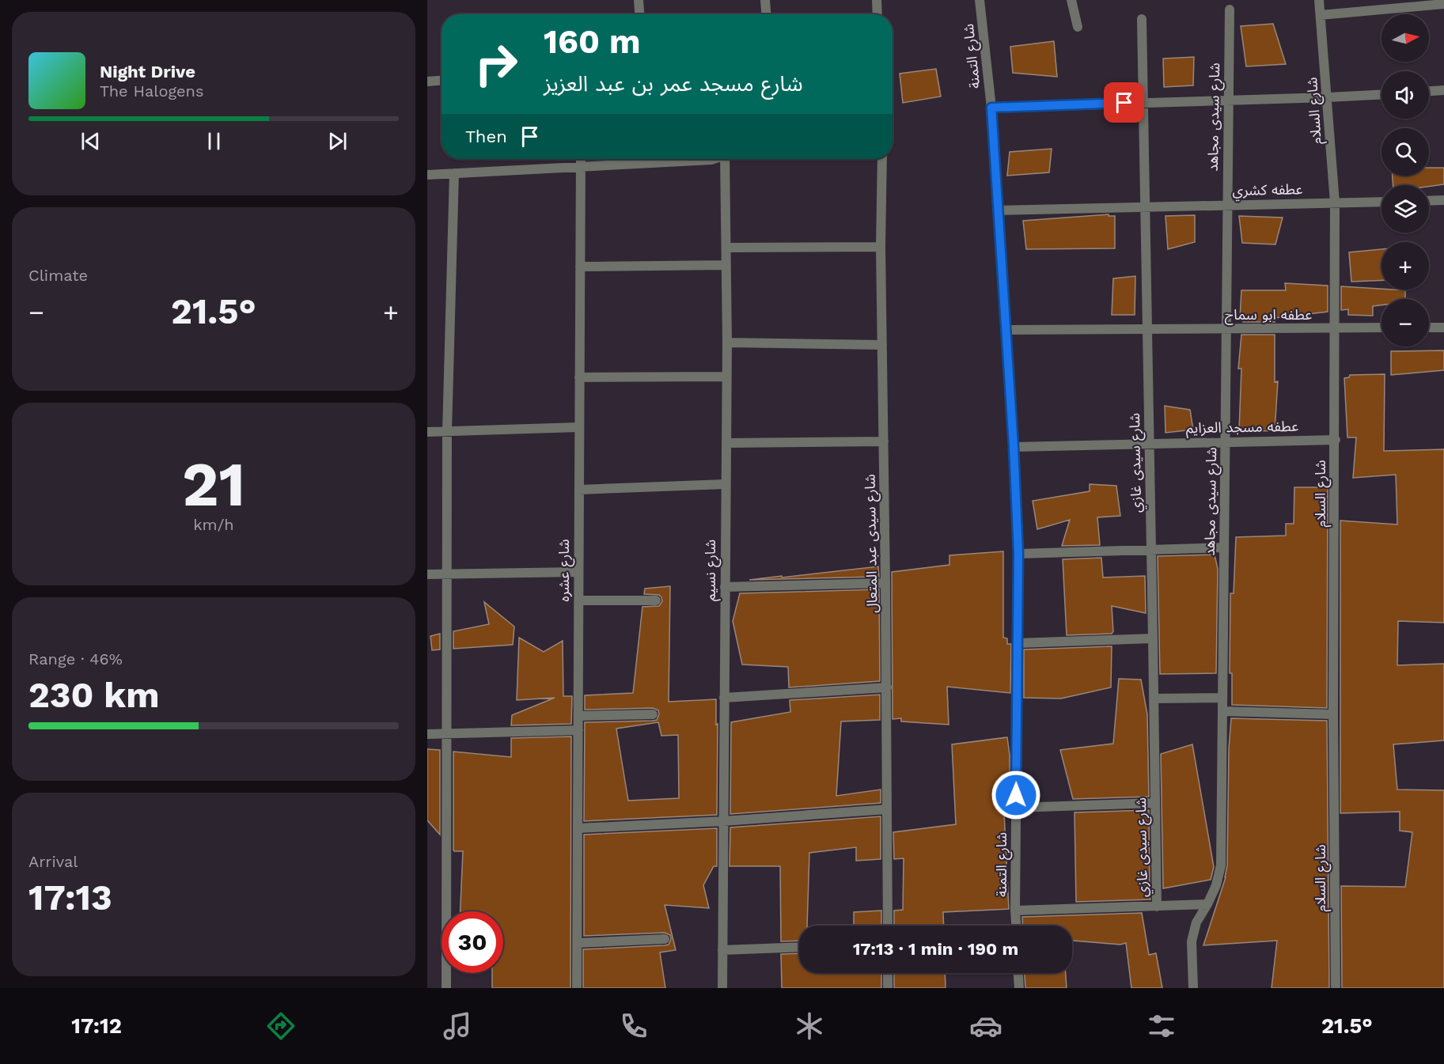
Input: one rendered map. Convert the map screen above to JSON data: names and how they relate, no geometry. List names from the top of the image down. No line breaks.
{"streets":{"street":["شارع التمنة","شارع السلام","شارع سيدى مجاهد","عطفه كشري","عطفه ابو سماح","عطفه مسجد العزايم","شارع سيدى غازي","شارع سيدى عبد المتعال","شارع عشره","شارع نسيم"]},"crossings":[["شارع التمنة","عطفه كشري"],["شارع التمنة","عطفه ابو سماح"],["شارع التمنة","عطفه مسجد العزايم"],["شارع السلام","عطفه كشري"],["شارع السلام","عطفه ابو سماح"],["شارع السلام","عطفه مسجد العزايم"],["شارع سيدى مجاهد","عطفه كشري"],["شارع سيدى مجاهد","عطفه ابو سماح"],["شارع سيدى مجاهد","عطفه مسجد العزايم"],["عطفه كشري","شارع سيدى غازي"],["عطفه ابو سماح","شارع سيدى غازي"],["عطفه مسجد العزايم","شارع سيدى غازي"]],"north":"right","page":{"map_buttons":["+","−"],"turn":["160 m","شارع مسجد عمر بن عبد العزيز"],"song":["Night Drive","The Halogens"],"then":"Then","tile":["Climate",["21","km/h"],["Range · 46%","230 km"],["Arrival","17:13"]],"heat":["−","21.5°","+"],"limit":"30","trip":"17:13 · 1 min · 190 m","tabs":["17:12","21.5°"]}}
